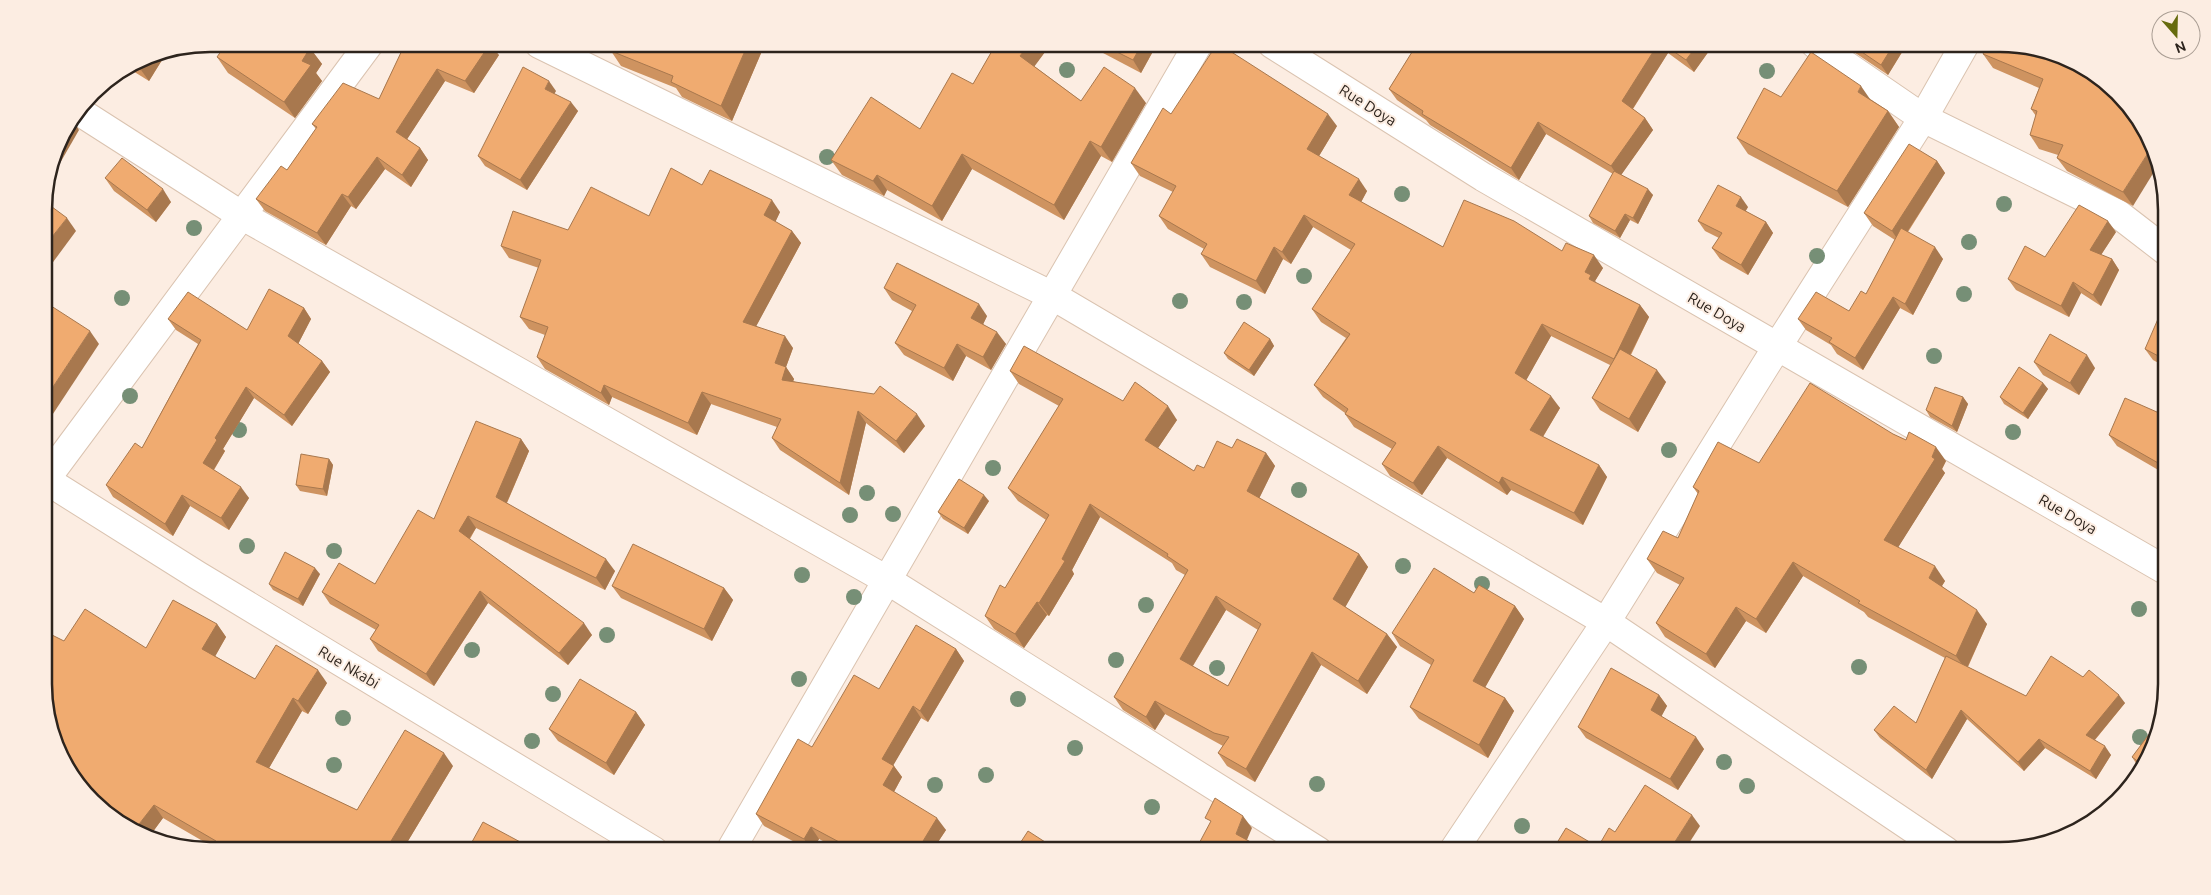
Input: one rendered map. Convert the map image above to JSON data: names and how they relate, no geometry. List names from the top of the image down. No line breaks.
{"streets":{"street":["Rue Doya","Rue Nkabi"]},"north":"bottom"}
